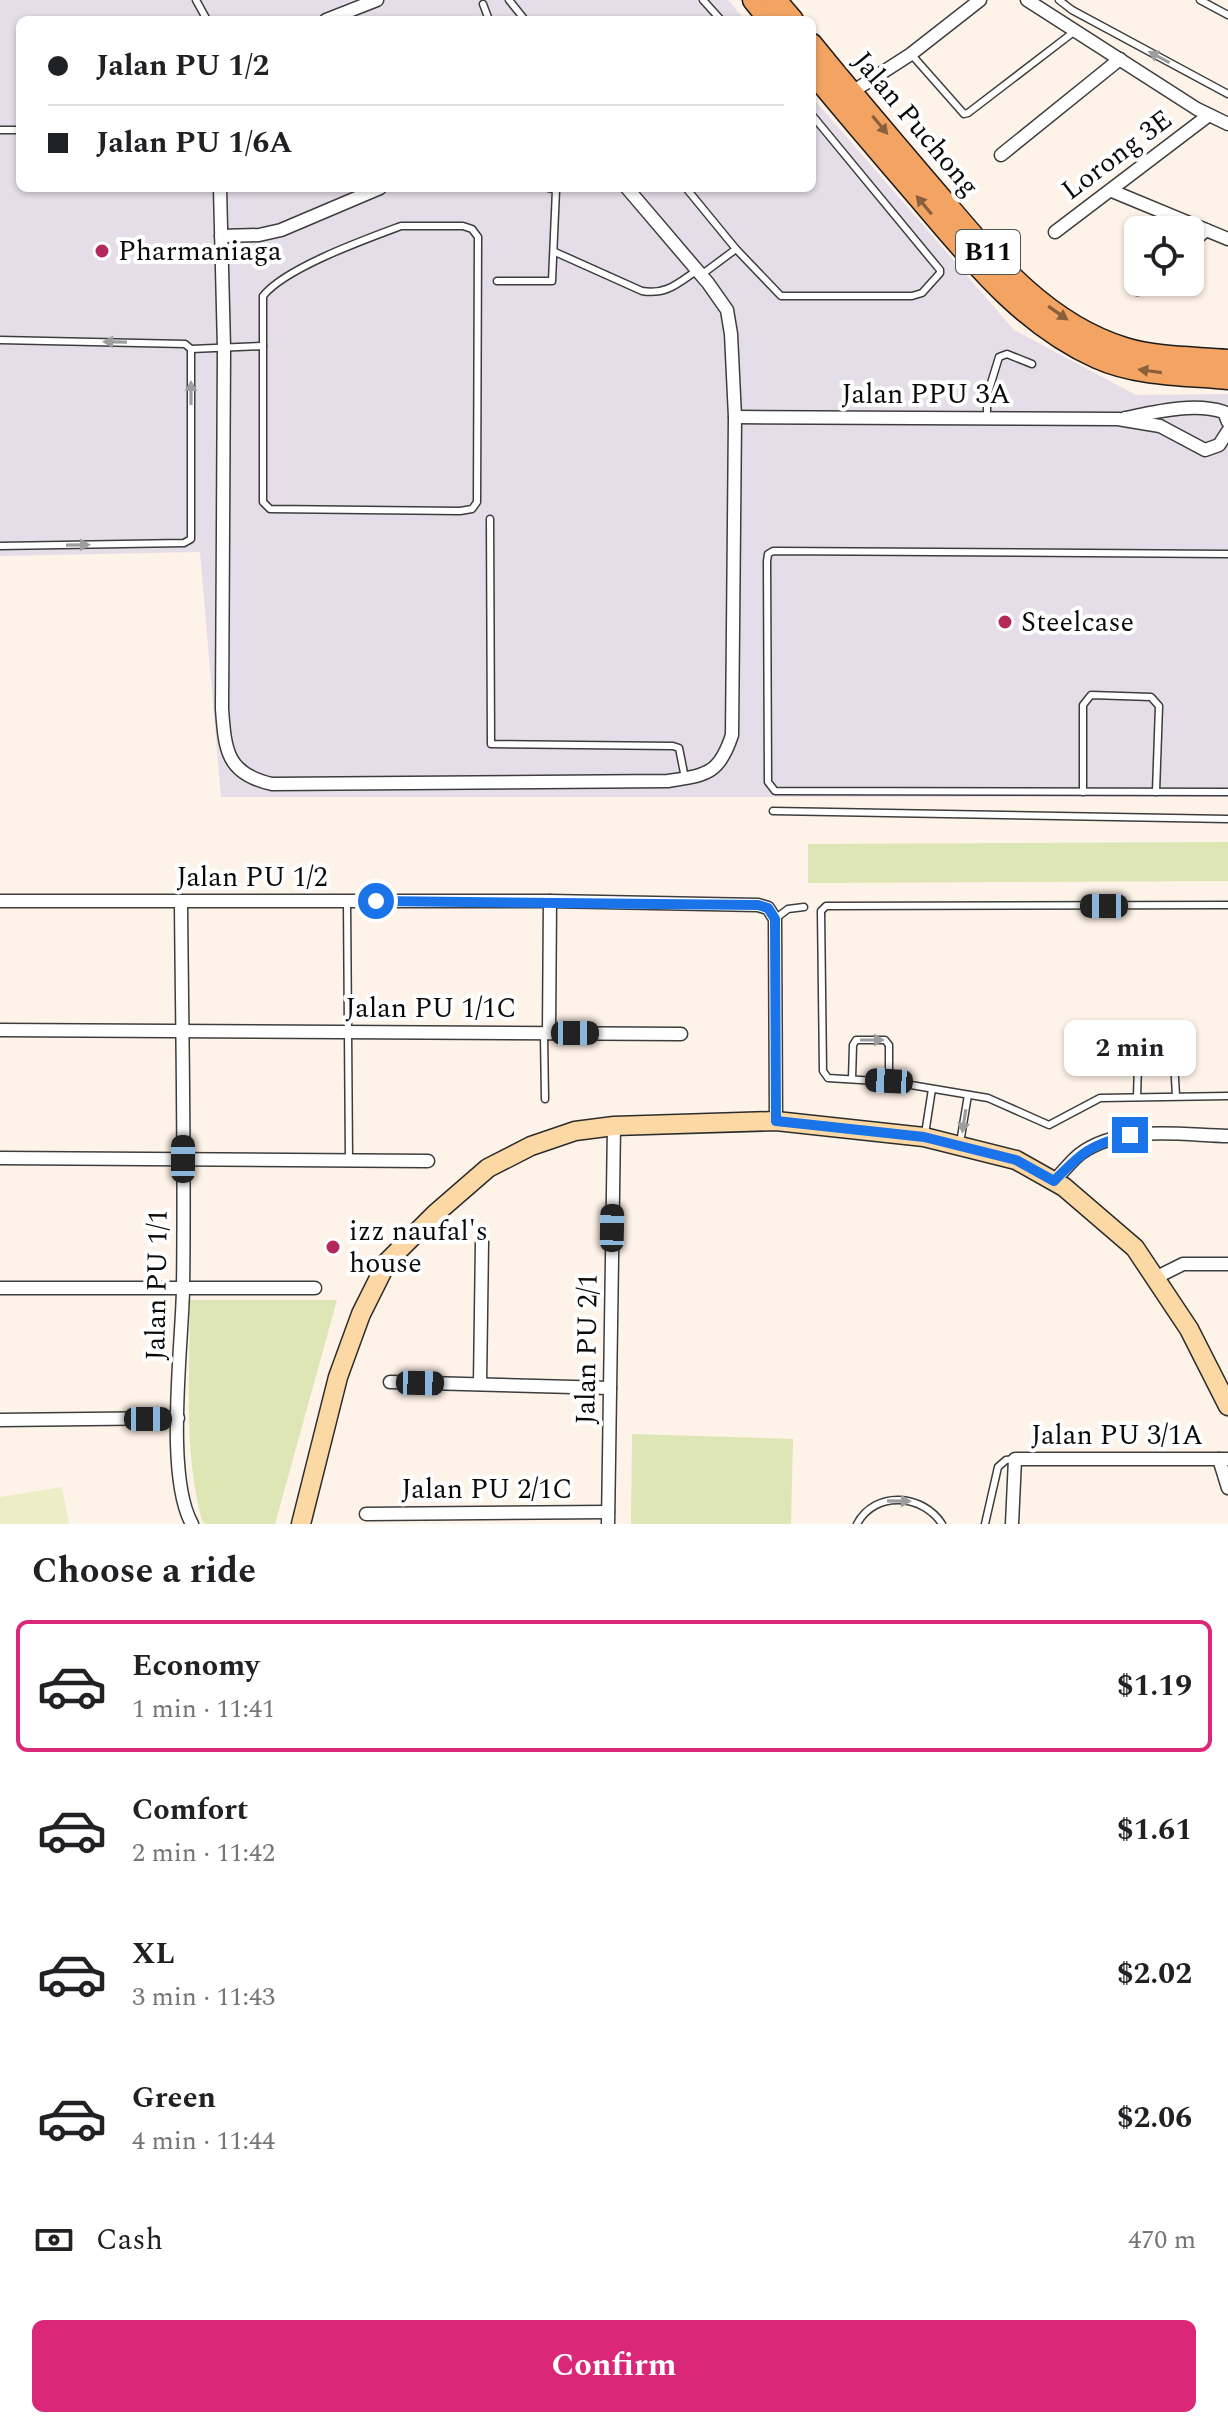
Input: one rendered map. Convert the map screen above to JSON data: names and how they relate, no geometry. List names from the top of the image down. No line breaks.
{"streets":{"main road":["Jalan Puchong","B11"],"street":["Lorong 3E","Jalan PPU 3A","Jalan PU 1/2","Jalan PU 1/1C","Jalan PU 1/1","Jalan PU 2/1","Jalan PU 3/1A","Jalan PU 2/1C"]},"crossings":[["Jalan PU 1/2","Jalan PU 1/1"],["Jalan PU 1/1C","Jalan PU 1/1"],["Jalan PU 2/1","Jalan PU 2/1C"]],"places":["Pharmaniaga","Steelcase","izz naufal's house"],"page":{"banner":["Jalan PU 1/2","Jalan PU 1/6A"],"bubble":"2 min","heading":"Choose a ride","list":[{"name":"Economy","note":"1 min · 11:41","value":"$1.19"},{"name":"Comfort","note":"2 min · 11:42","value":"$1.61"},{"name":"XL","note":"3 min · 11:43","value":"$2.02"},{"name":"Green","note":"4 min · 11:44","value":"$2.06"}],"pay":["Cash","470 m"],"buttons":"Confirm"}}
